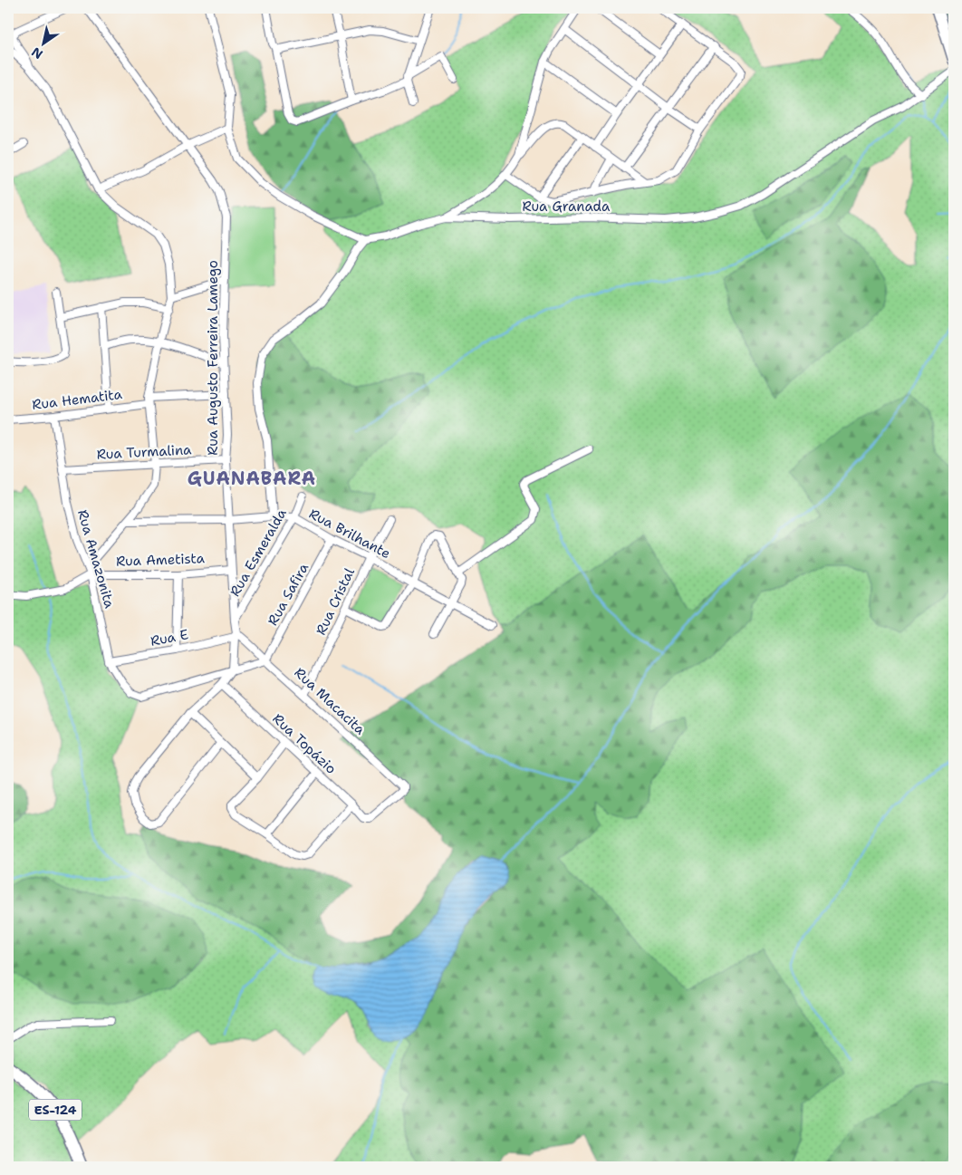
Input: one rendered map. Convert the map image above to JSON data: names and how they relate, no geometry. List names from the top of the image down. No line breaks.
{"streets":{"main road":["ES-124"],"street":["Rua Granada","Rua Augusto Ferreira Lamego","Rua Hematita","Rua Turmalina","Rua Brilhante","Rua Esmeralda","Rua Amazonita","Rua Ametista","Rua Safira","Rua Cristal","Rua E","Rua Macacita","Rua Topázio"]},"crossings":[["Rua Augusto Ferreira Lamego","Rua Hematita"],["Rua Augusto Ferreira Lamego","Rua Turmalina"],["Rua Augusto Ferreira Lamego","Rua Brilhante"],["Rua Augusto Ferreira Lamego","Rua Esmeralda"],["Rua Augusto Ferreira Lamego","Rua Amazonita"],["Rua Augusto Ferreira Lamego","Rua Ametista"],["Rua Augusto Ferreira Lamego","Rua E"],["Rua Augusto Ferreira Lamego","Rua Macacita"],["Rua Hematita","Rua Amazonita"],["Rua Turmalina","Rua Amazonita"],["Rua Brilhante","Rua Esmeralda"],["Rua Brilhante","Rua Safira"],["Rua Brilhante","Rua Cristal"],["Rua Amazonita","Rua Ametista"],["Rua Amazonita","Rua E"],["Rua Safira","Rua Macacita"],["Rua Cristal","Rua Macacita"],["Rua E","Rua Macacita"],["Rua Macacita","Rua Topázio"]],"districts":["GUANABARA"],"north":"bottom left"}
